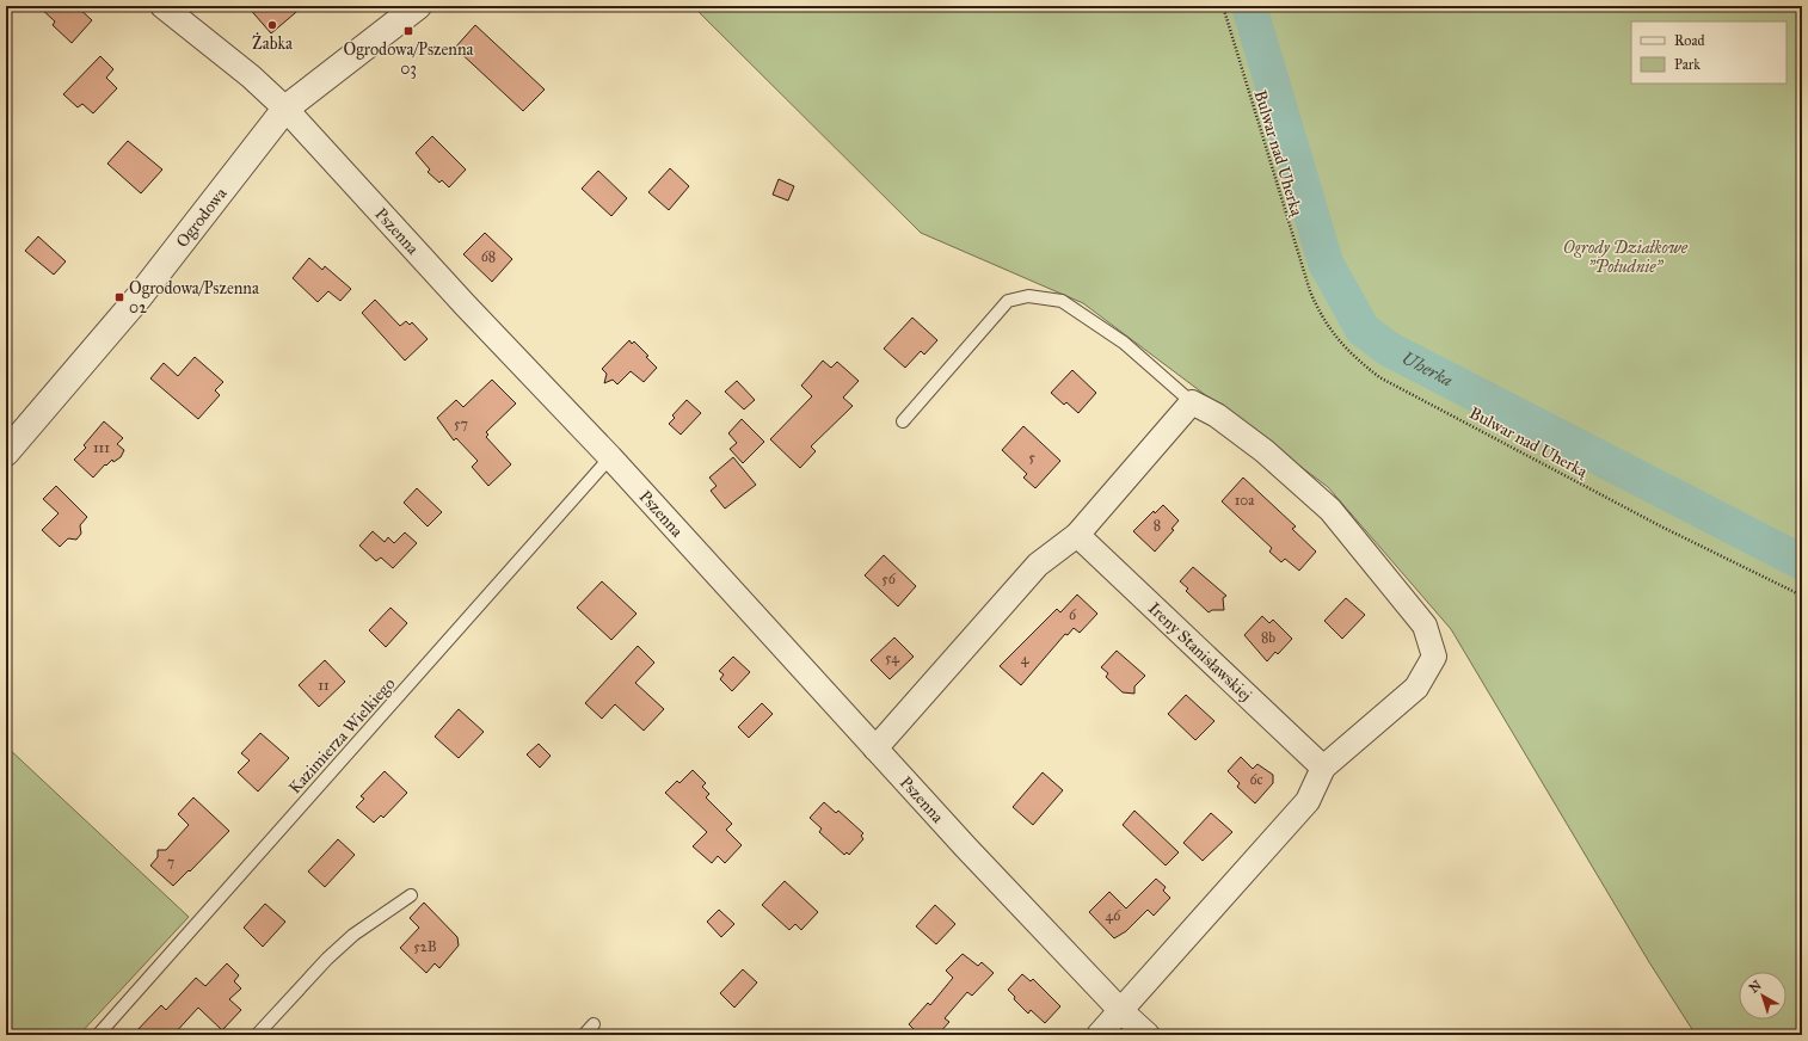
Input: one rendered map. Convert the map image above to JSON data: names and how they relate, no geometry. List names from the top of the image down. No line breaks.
{"streets":{"street":["Ogrodowa","Pszenna","Ireny Stanisławskiej"],"lane":["Kazimierza Wielkiego"],"path":["Bulwar nad Uherką"]},"crossings":[["Ogrodowa","Pszenna"],["Pszenna","Kazimierza Wielkiego"]],"water":["Uherka"],"parks":["Ogrody Działkowe \"Południe\""],"places":{"other":["Żabka"],"transit":["Ogrodowa/Pszenna 03","Ogrodowa/Pszenna 02"]},"house_numbers":["68","57","111","5","10a","8","56","6","8b","54","4","11","6c","7","46","52B"],"legend":["Road","Park"],"north":"top left"}
